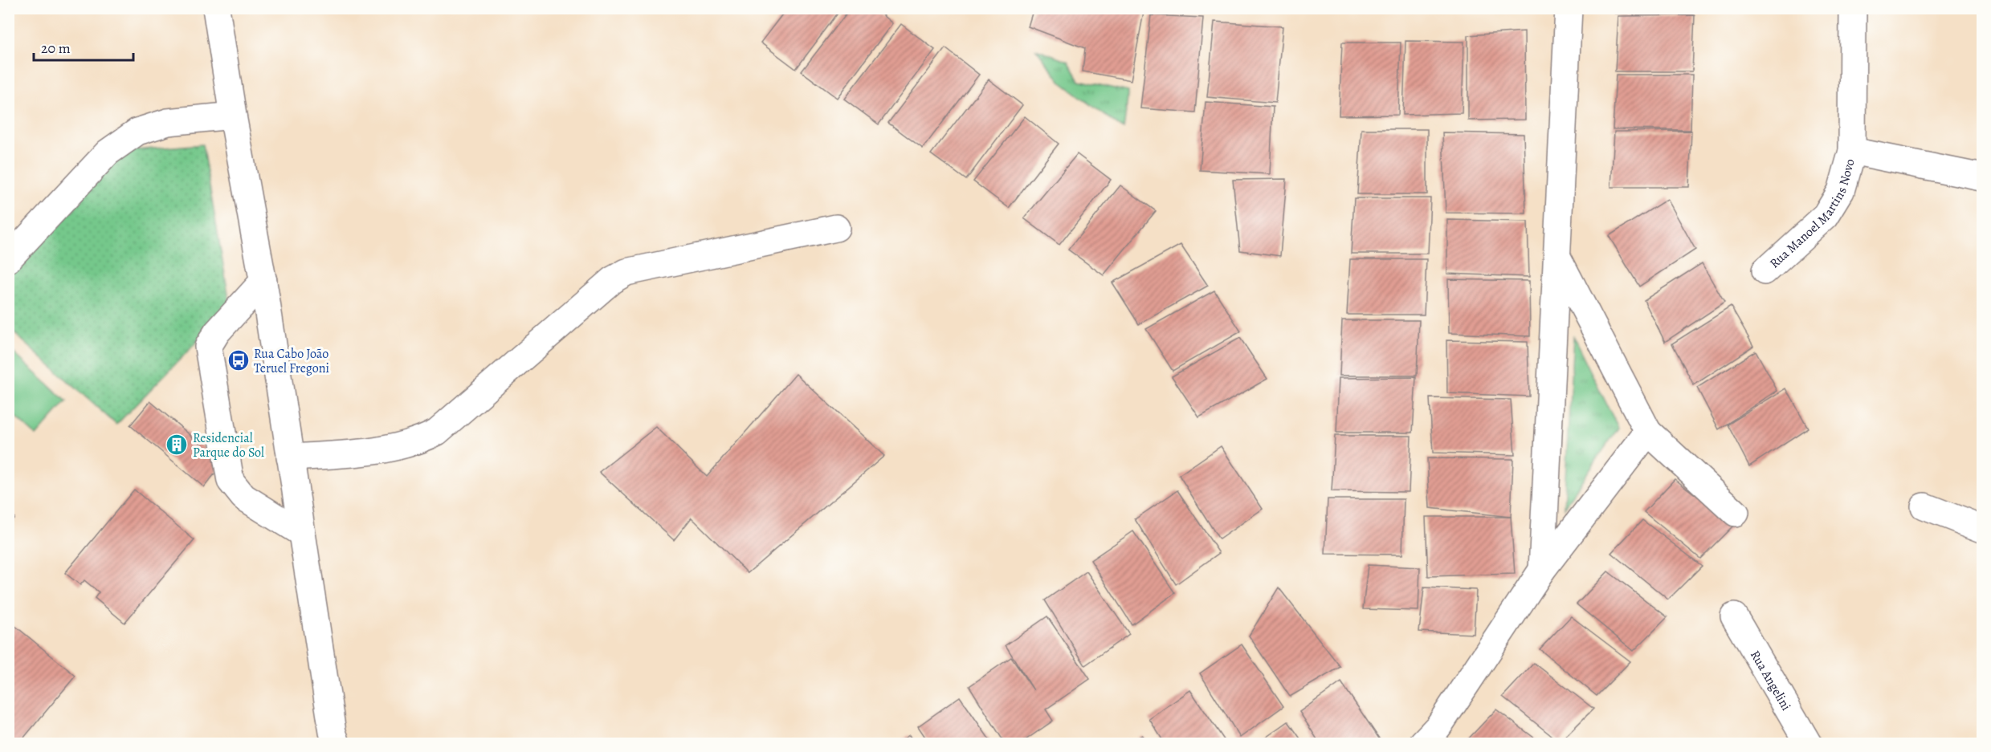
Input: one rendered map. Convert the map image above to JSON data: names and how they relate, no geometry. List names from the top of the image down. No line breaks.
{"streets":{"street":["Rua Manoel Martins Novo","Rua Angelini"]},"places":{"bus stop":["Rua Cabo João Teruel Fregoni"],"building":["Residencial Parque do Sol"]},"scale_bar":"20 m"}
